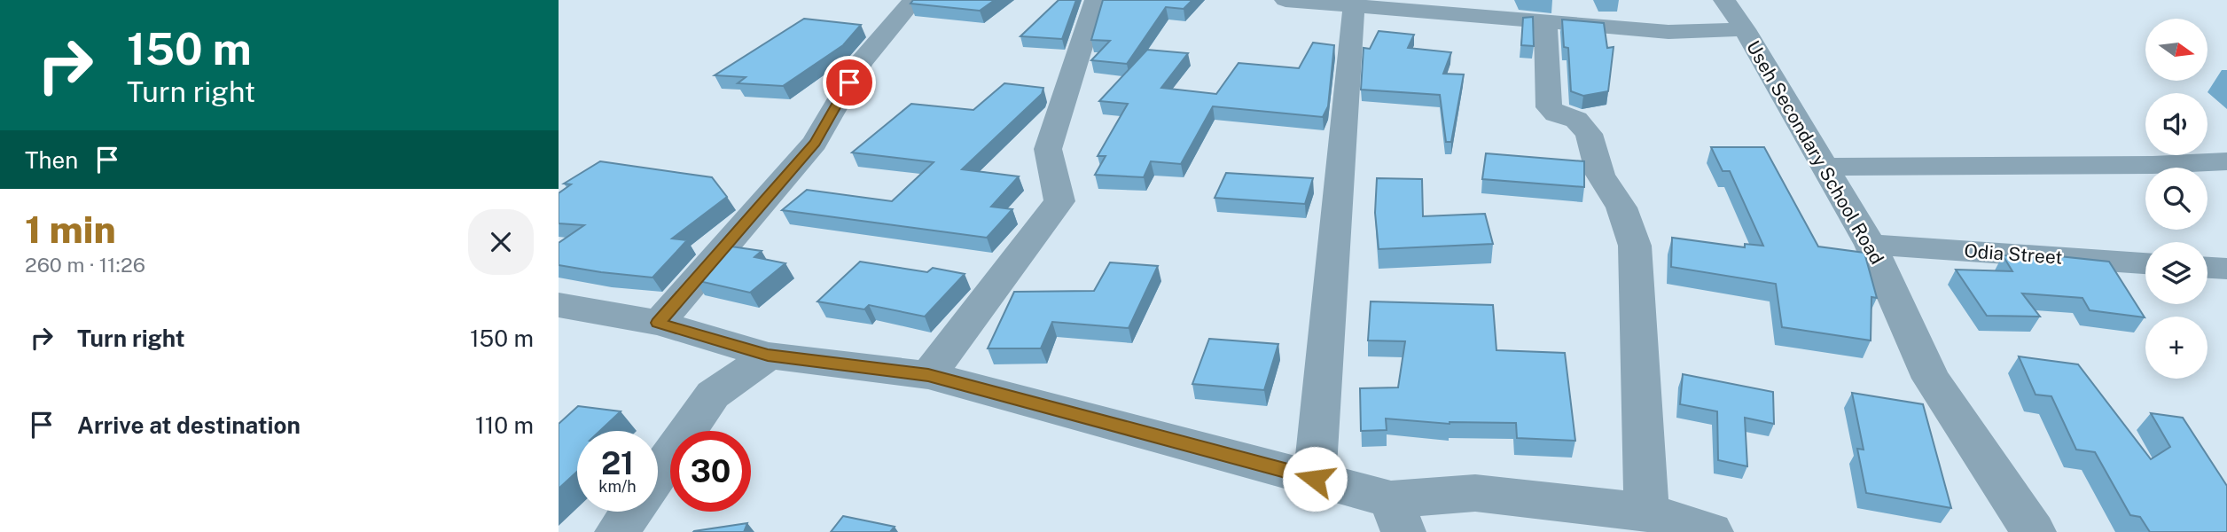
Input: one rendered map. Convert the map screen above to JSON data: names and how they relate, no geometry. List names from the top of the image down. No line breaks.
{"streets":{"street":["Useh Secondary School Road","Odia Street"]},"crossings":[["Useh Secondary School Road","Odia Street"]],"north":"right","page":{"turn":["150 m","Turn right"],"map_buttons":"+","then":"Then","heading":["1 min","260 m · 11:26"],"list":[{"name":"Turn right","value":"150 m"},{"name":"Arrive at destination","value":"110 m"}],"speed":"21 km/h","limit":"30"}}
